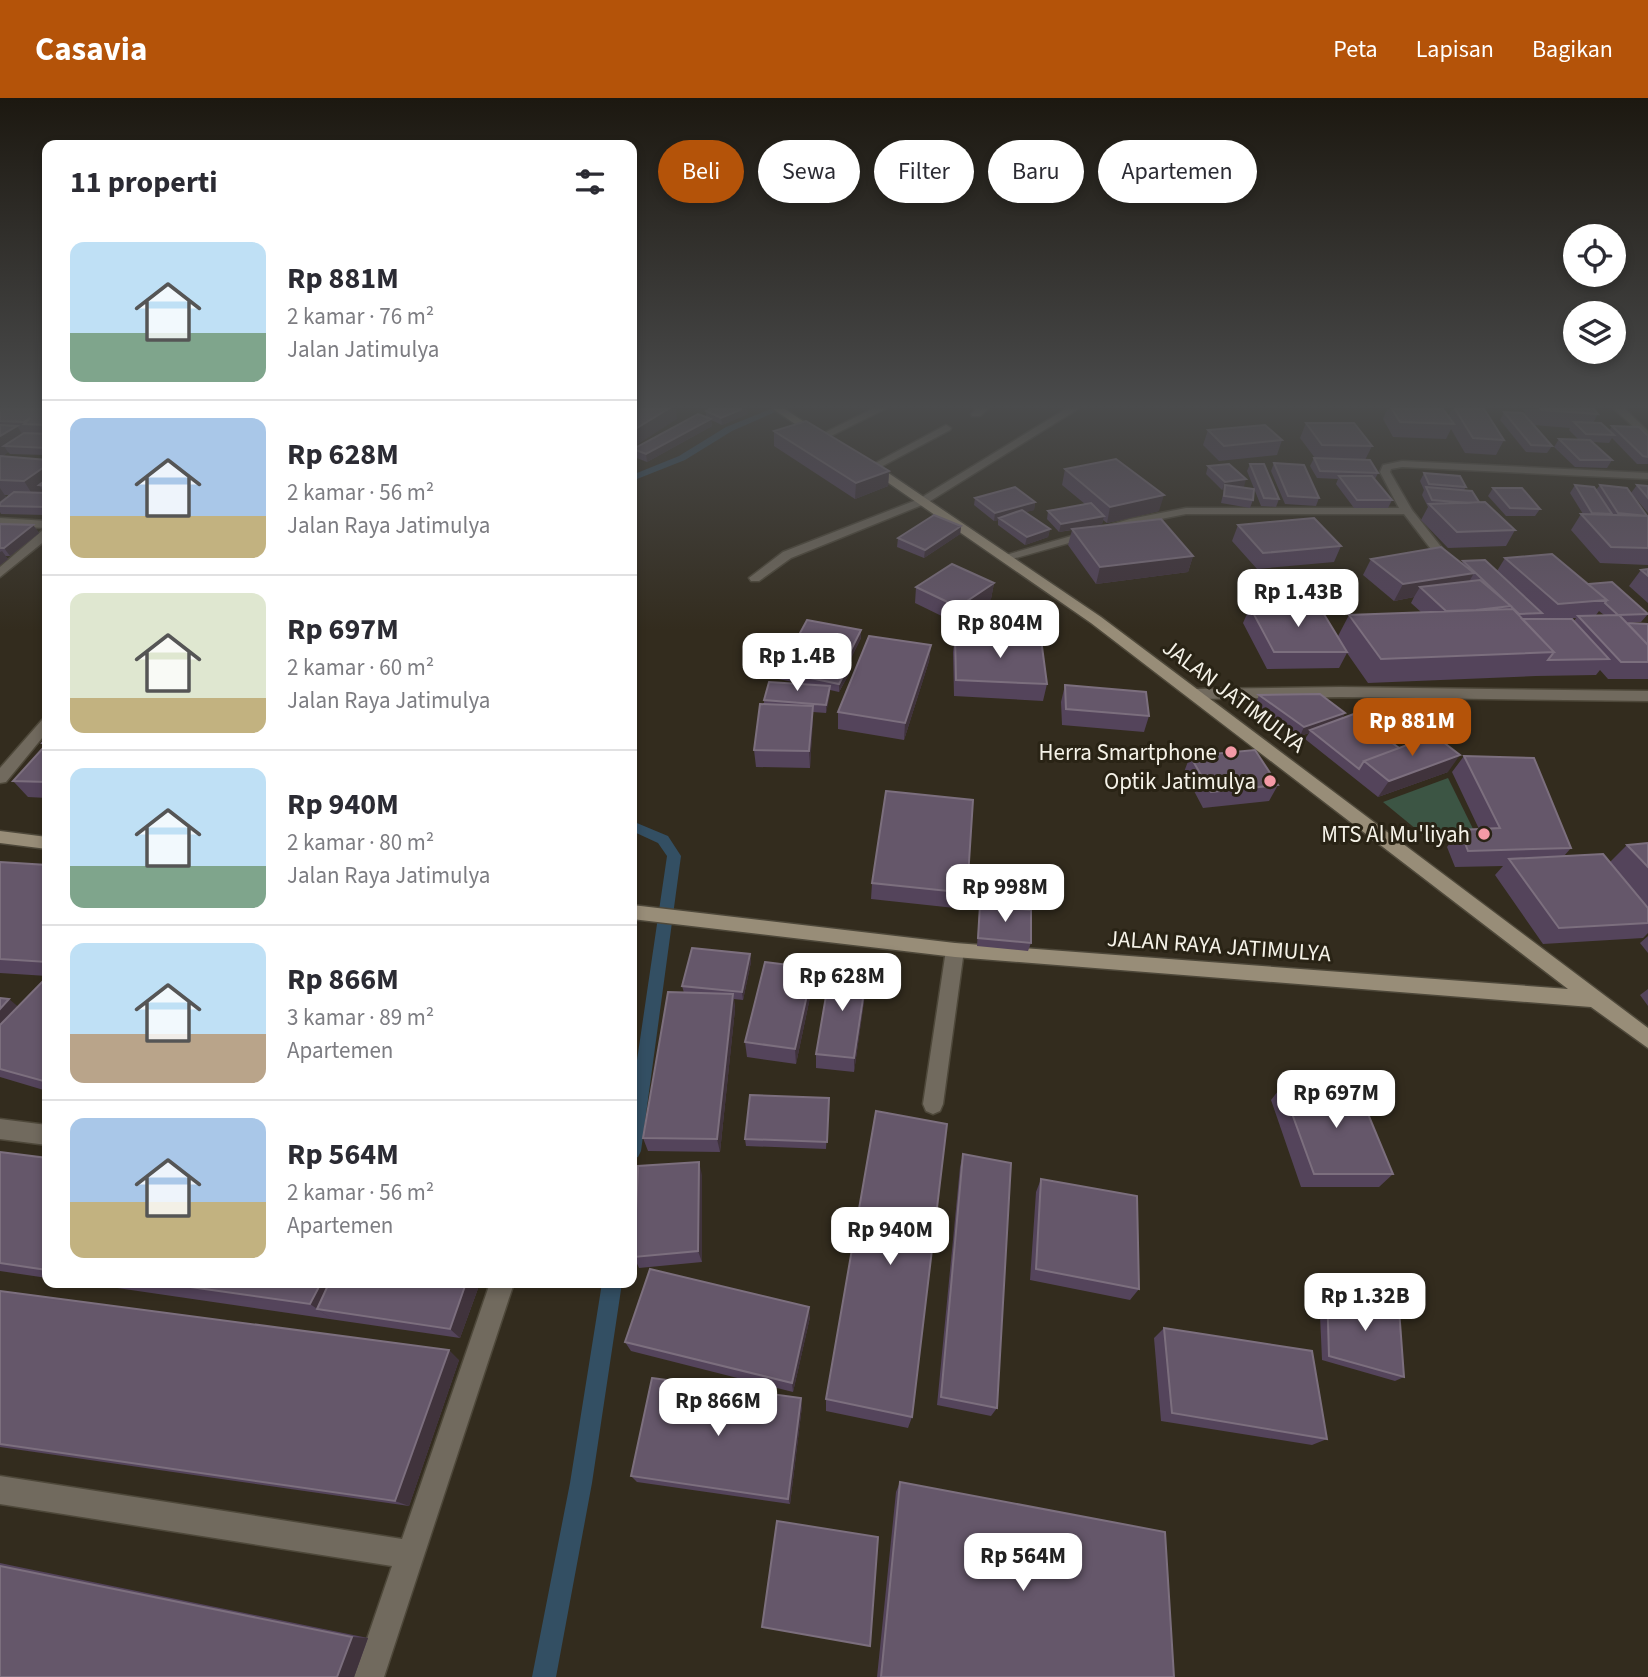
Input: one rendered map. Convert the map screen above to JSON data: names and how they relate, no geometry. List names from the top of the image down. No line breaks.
{"streets":{"main road":["JALAN JATIMULYA","JALAN RAYA JATIMULYA"]},"crossings":[["JALAN JATIMULYA","JALAN RAYA JATIMULYA"]],"places":["Herra Smartphone","Optik Jatimulya","MTS Al Mu'liyah"],"page":{"header":"Casavia","nav":["Peta","Lapisan","Bagikan"],"chip":["Beli","Sewa","Filter","Baru","Apartemen"],"heading":"11 properti","list":[{"name":"Rp 881M","note":"2 kamar · 76 m² · Jalan Jatimulya"},{"name":"Rp 628M","note":"2 kamar · 56 m² · Jalan Raya Jatimulya"},{"name":"Rp 697M","note":"2 kamar · 60 m² · Jalan Raya Jatimulya"},{"name":"Rp 940M","note":"2 kamar · 80 m² · Jalan Raya Jatimulya"},{"name":"Rp 866M","note":"3 kamar · 89 m² · Apartemen"},{"name":"Rp 564M","note":"2 kamar · 56 m² · Apartemen"}],"price":["Rp 1.43B","Rp 804M","Rp 1.4B","Rp 881M","Rp 998M","Rp 628M","Rp 697M","Rp 940M","Rp 1.32B","Rp 866M","Rp 564M"]}}
